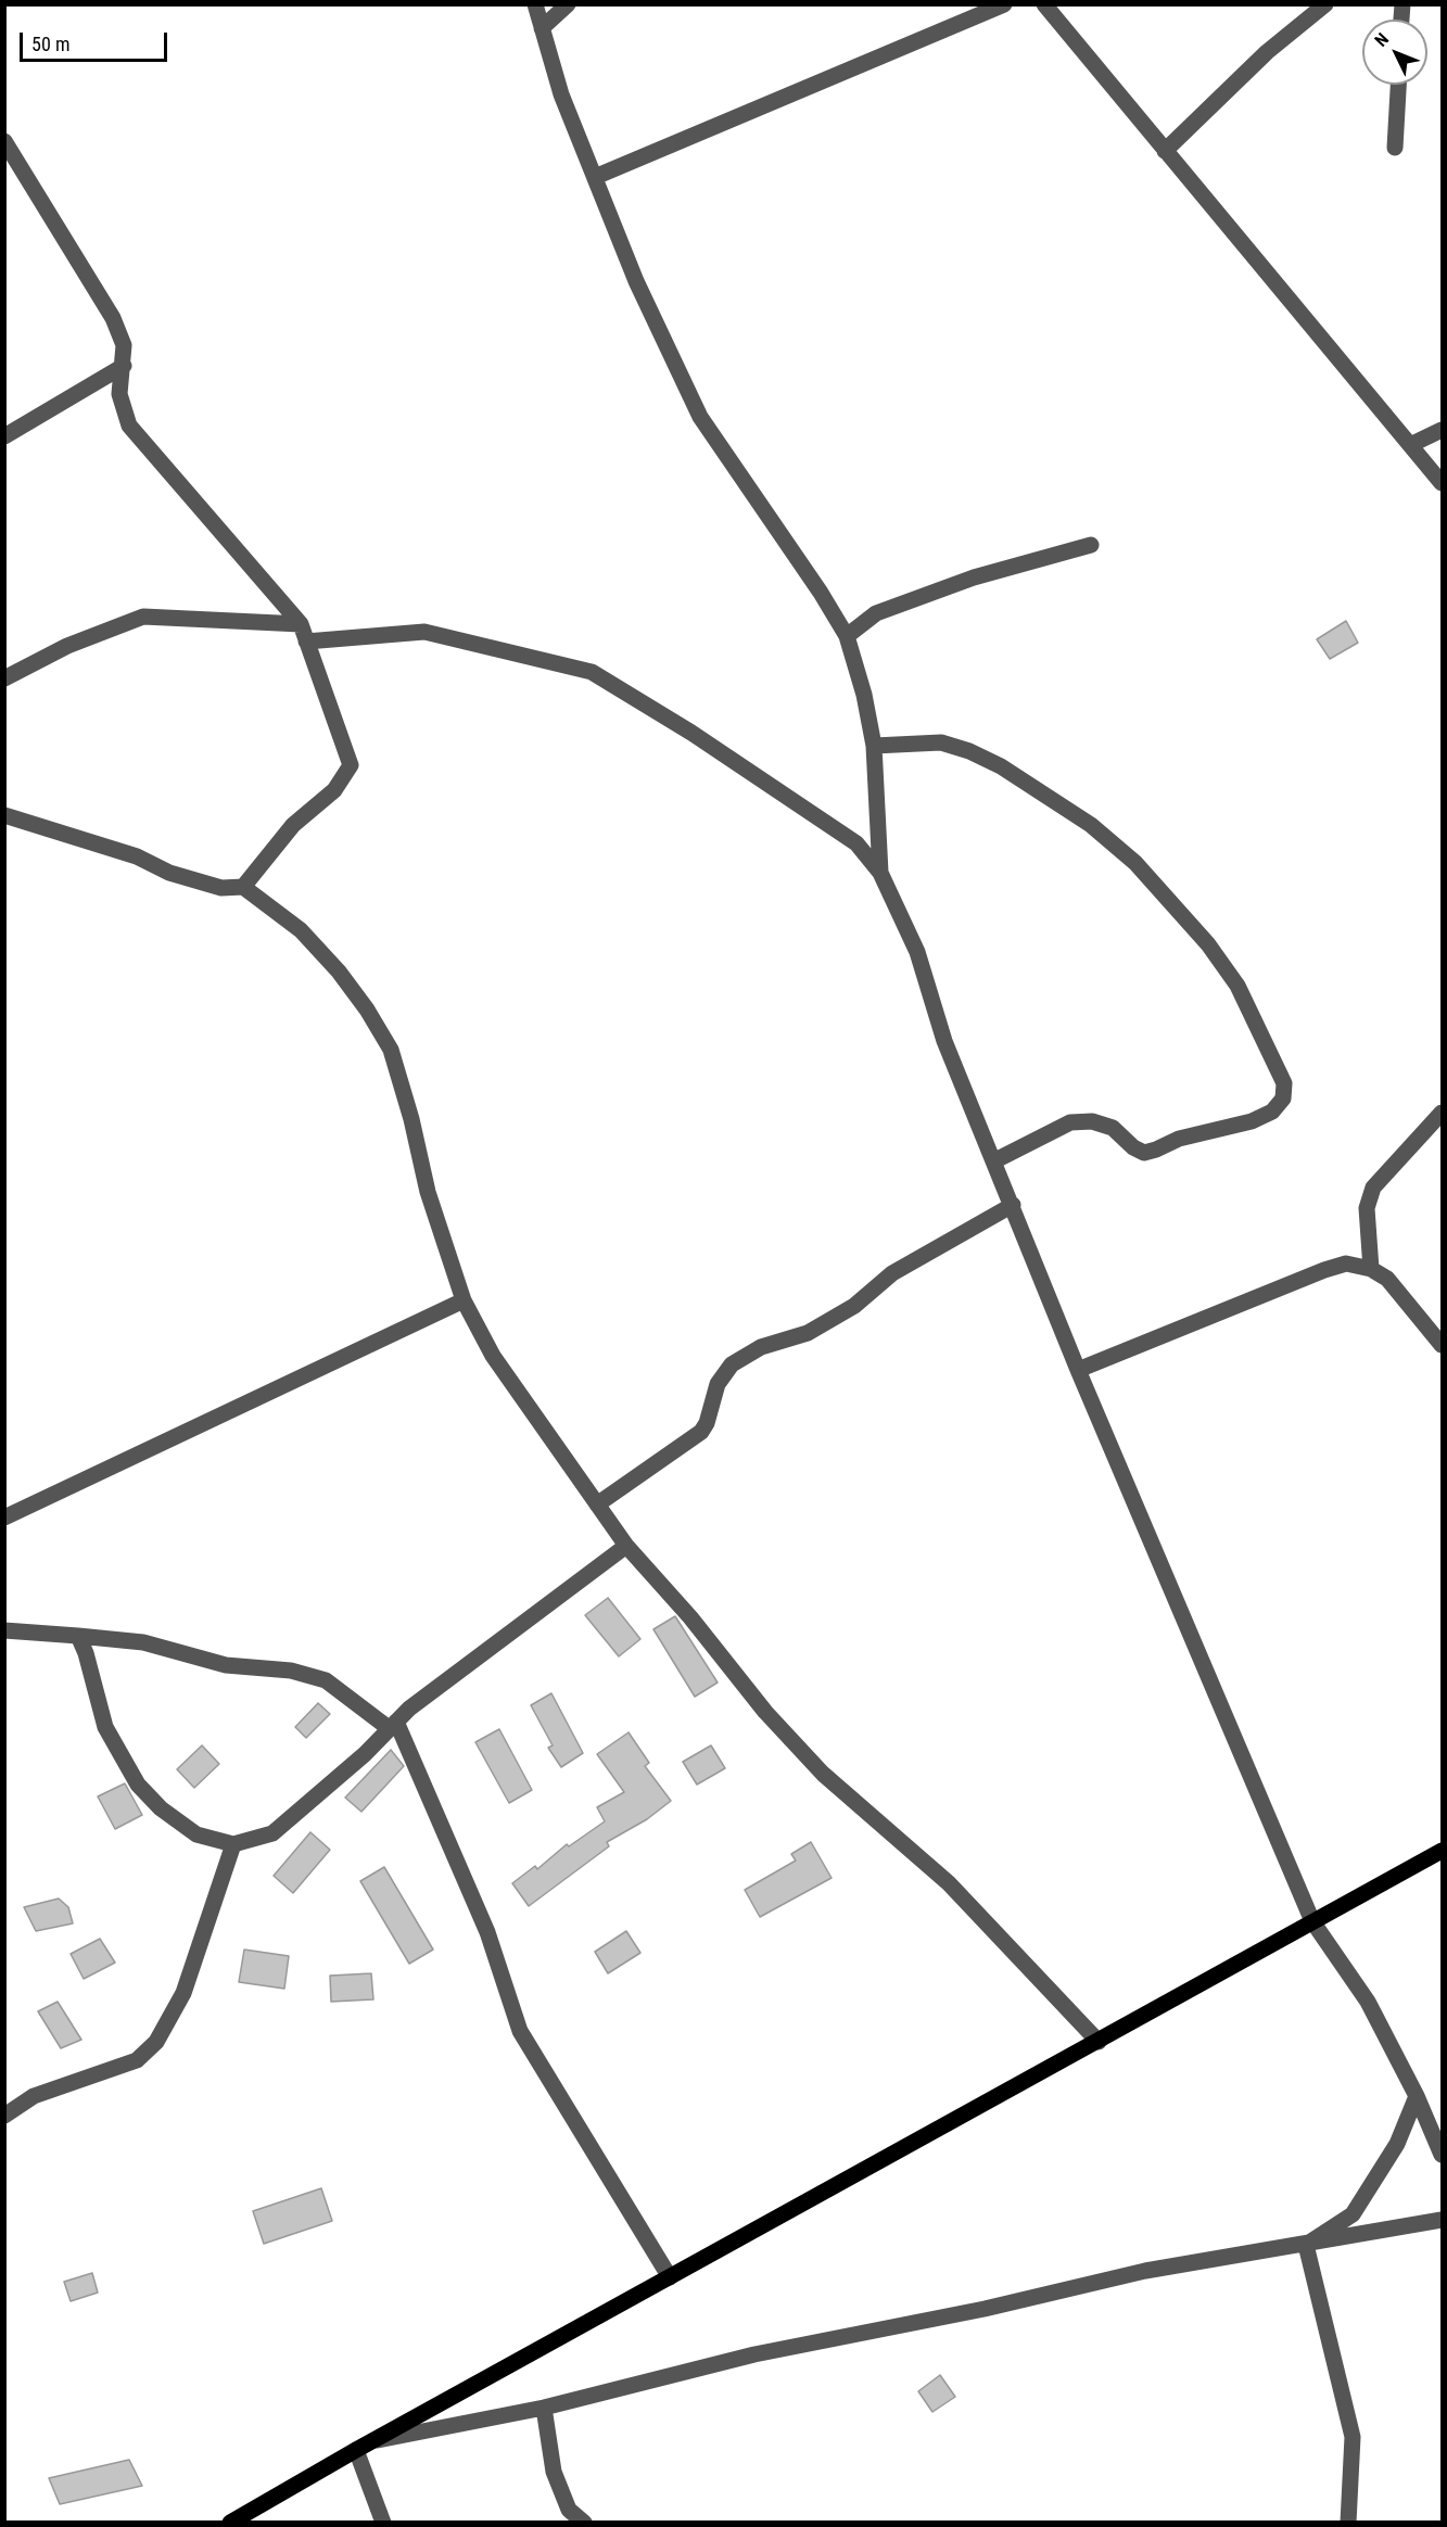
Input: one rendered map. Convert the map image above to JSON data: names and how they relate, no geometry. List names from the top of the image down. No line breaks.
{"scale_bar":"50 m","north":"top left"}
